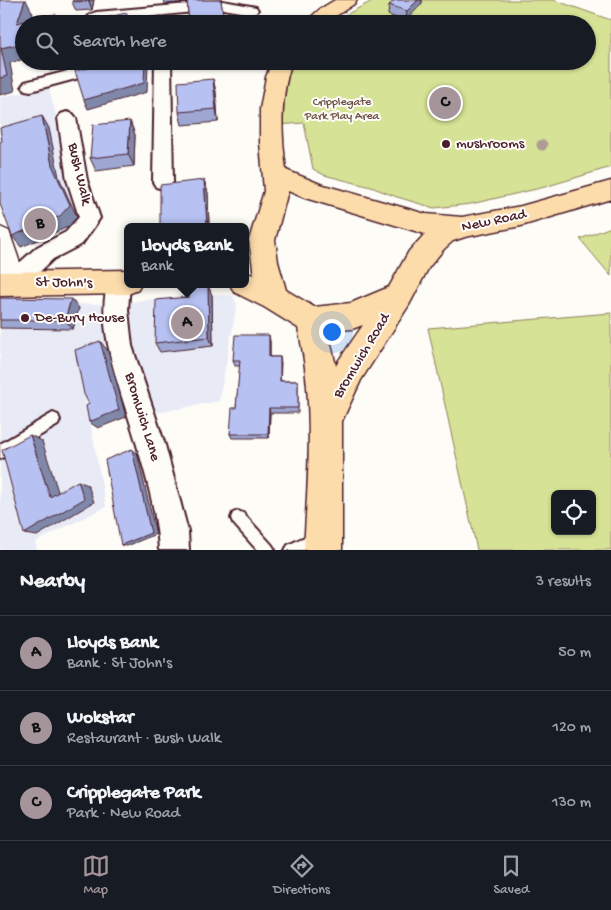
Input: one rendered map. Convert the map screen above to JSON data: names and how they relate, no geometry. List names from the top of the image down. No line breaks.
{"streets":{"main road":["New Road","St John's","Bromwich Road"],"street":["Bush Walk","Bromwich Lane"]},"crossings":[["Bush Walk","St John's"],["New Road","Bromwich Road"],["St John's","Bromwich Lane"]],"parks":["Cripplegate Park Play Area"],"places":["mushrooms","De-Bury House"],"page":{"search":"Search here","pins":["C","B","A"],"popup":["Lloyds Bank","Bank"],"heading":["Nearby","3 results"],"list":[{"mark":"A","name":"Lloyds Bank","note":"Bank · St John's","value":"50 m"},{"mark":"B","name":"Wokstar","note":"Restaurant · Bush Walk","value":"120 m"},{"mark":"C","name":"Cripplegate Park","note":"Park · New Road","value":"130 m"}],"nav":["Map","Directions","Saved"]}}
